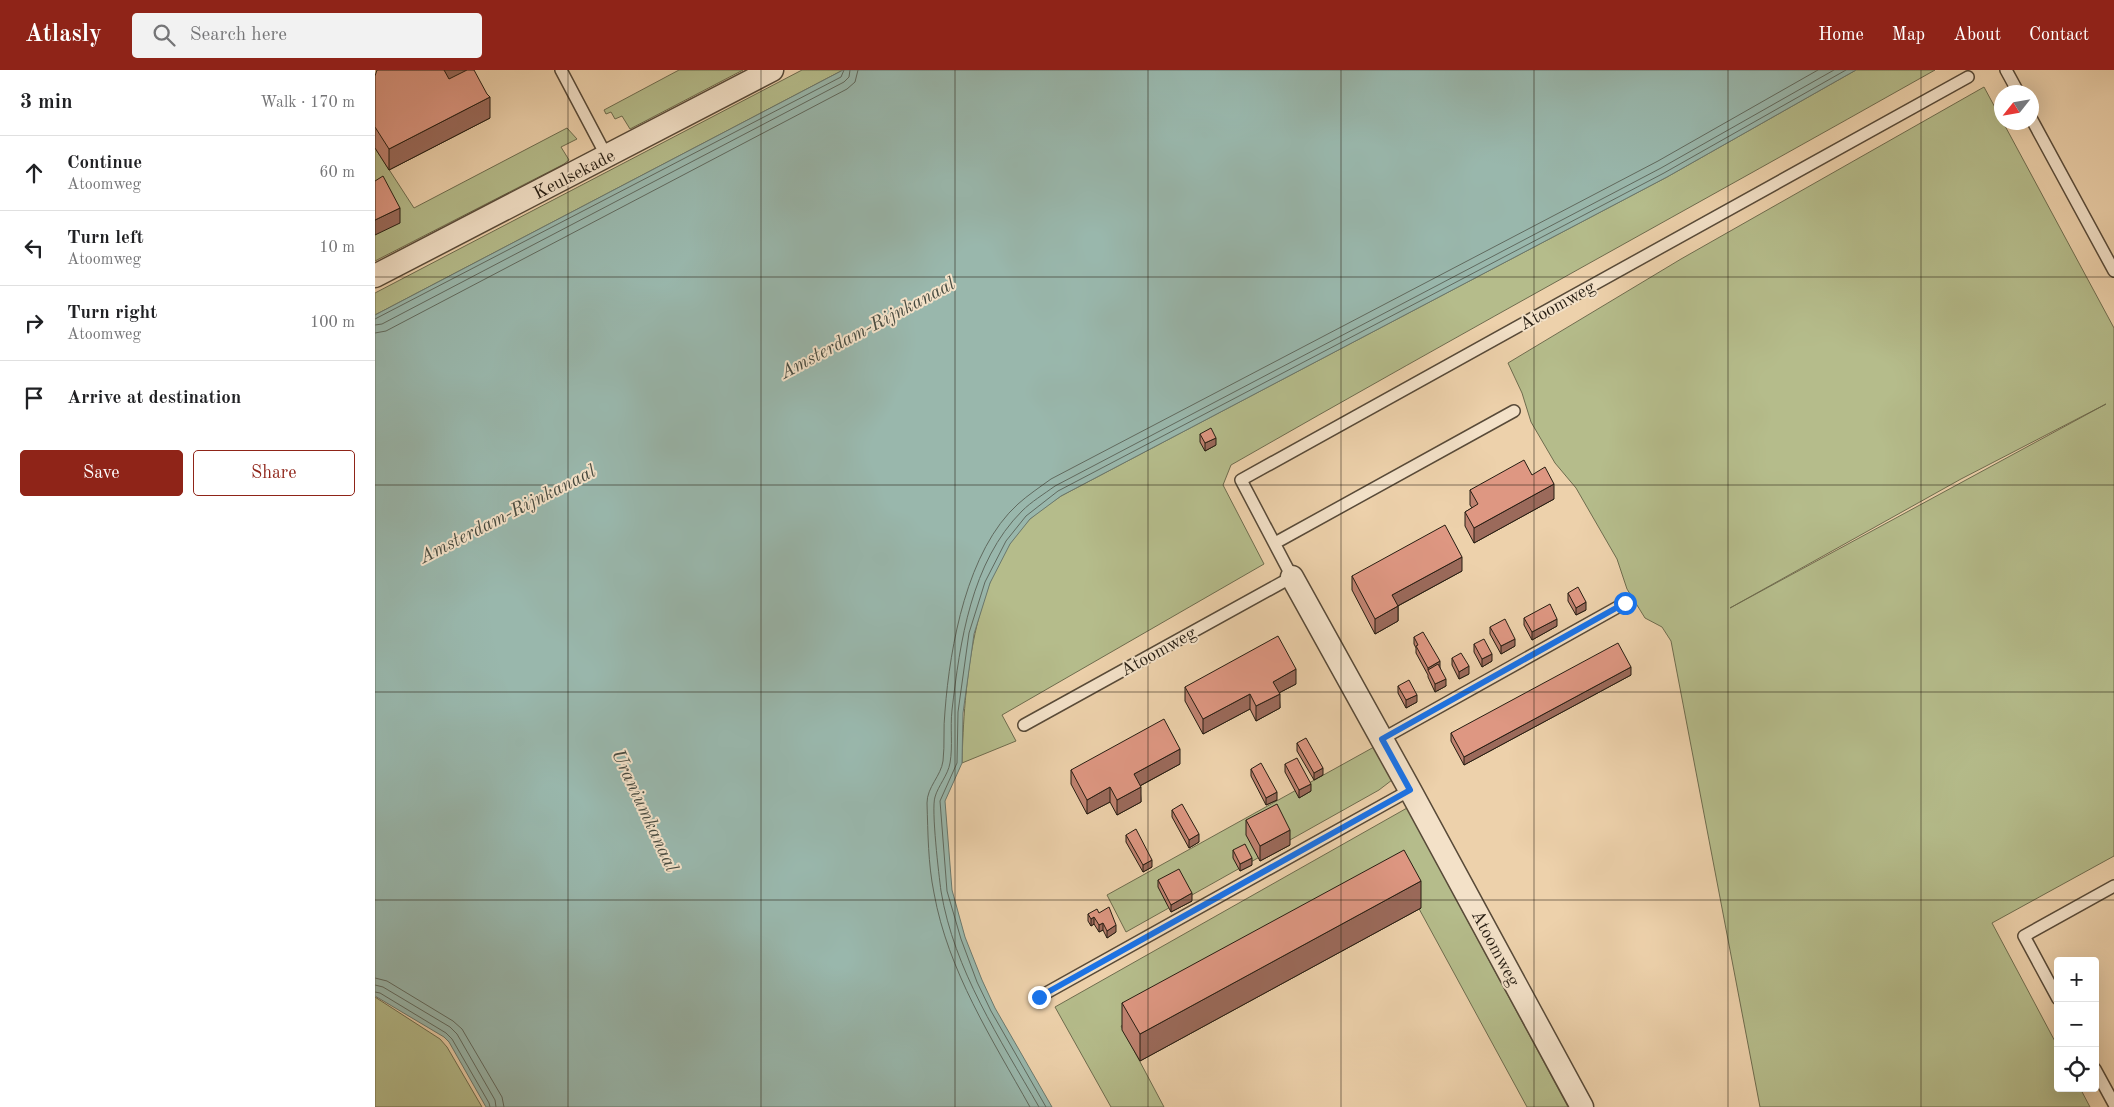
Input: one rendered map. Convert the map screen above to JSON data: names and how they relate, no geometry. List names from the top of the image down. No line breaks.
{"streets":{"street":["Keulsekade","Atoomweg"]},"water":["Amsterdam-Rijnkanaal","Uraniumkanaal"],"north":"bottom left","page":{"header":"Atlasly","search":"Search here","nav":["Home","Map","About","Contact"],"heading":["3 min","Walk · 170 m"],"list":[["Continue","Atoomweg","60 m"],["Turn left","Atoomweg","10 m"],["Turn right","Atoomweg","100 m"],"Arrive at destination"],"buttons":["Save","Share"],"map_buttons":["+","−"]}}
